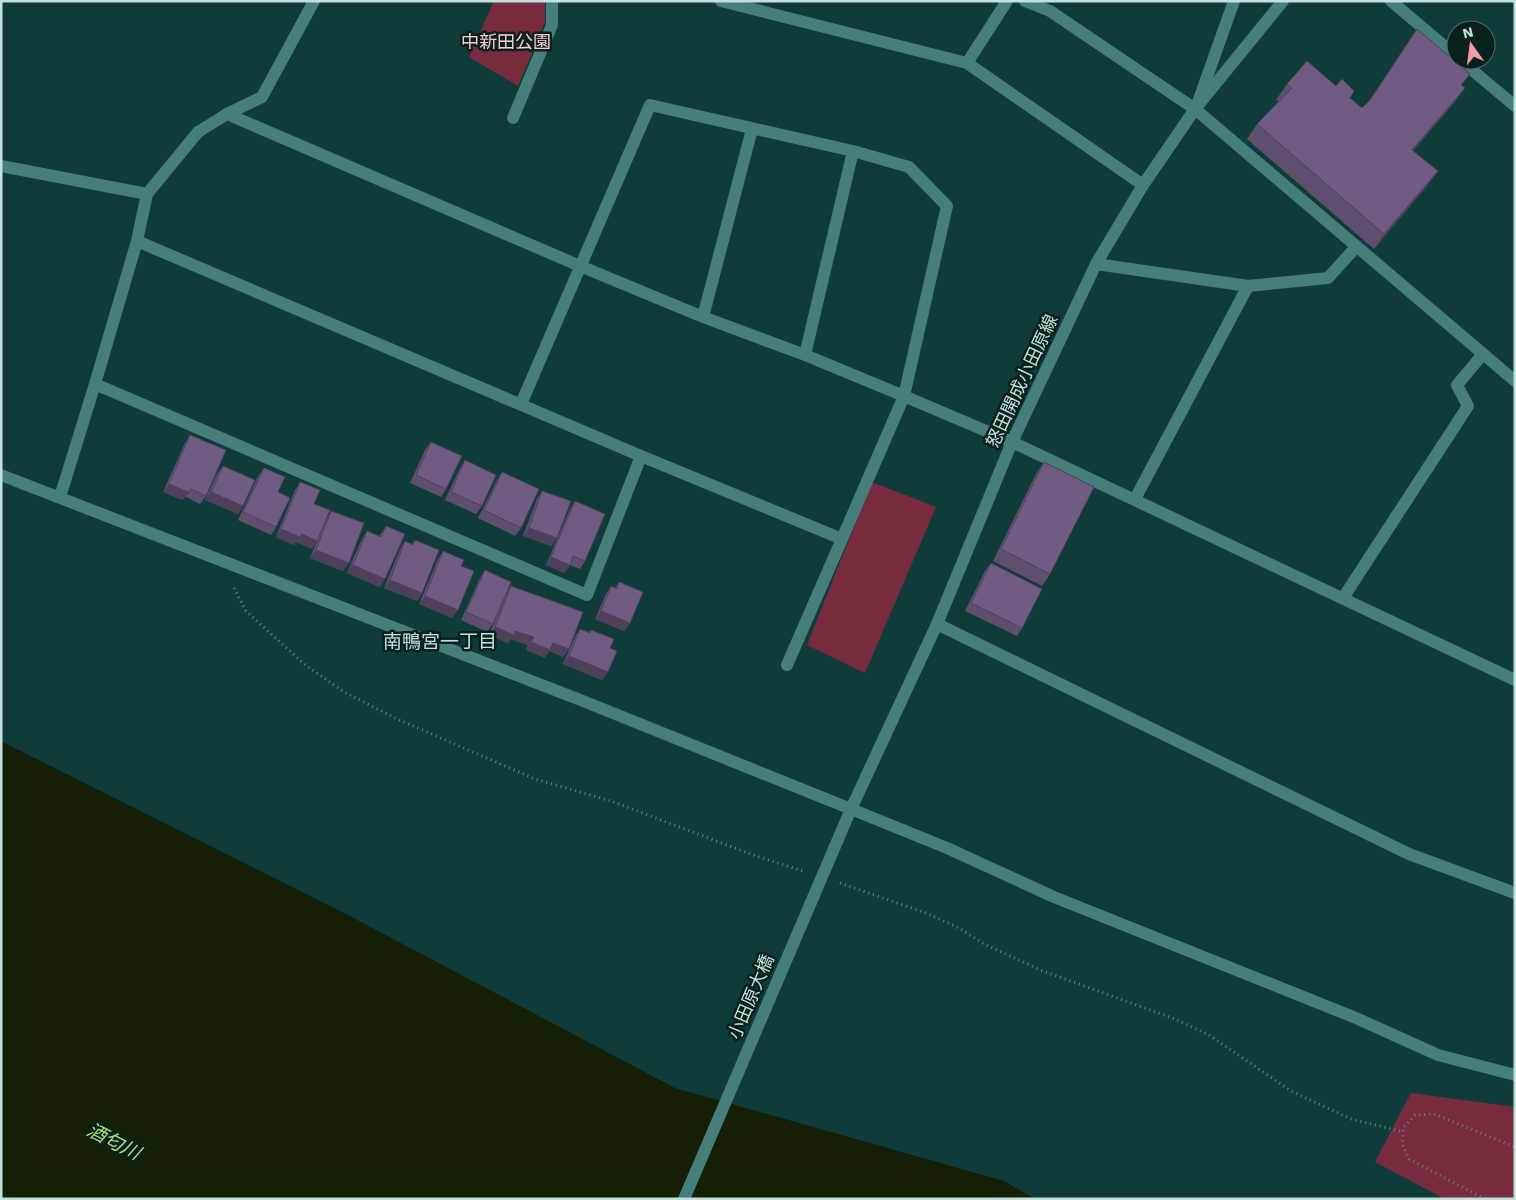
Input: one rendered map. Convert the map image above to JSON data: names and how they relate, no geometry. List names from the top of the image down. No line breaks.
{"streets":{"street":["怒田開成小田原線","小田原大橋"]},"crossings":[["怒田開成小田原線","小田原大橋"]],"districts":["南鴨宮一丁目"],"water":["酒匂川"],"parks":["中新田公園"],"north":"top"}
